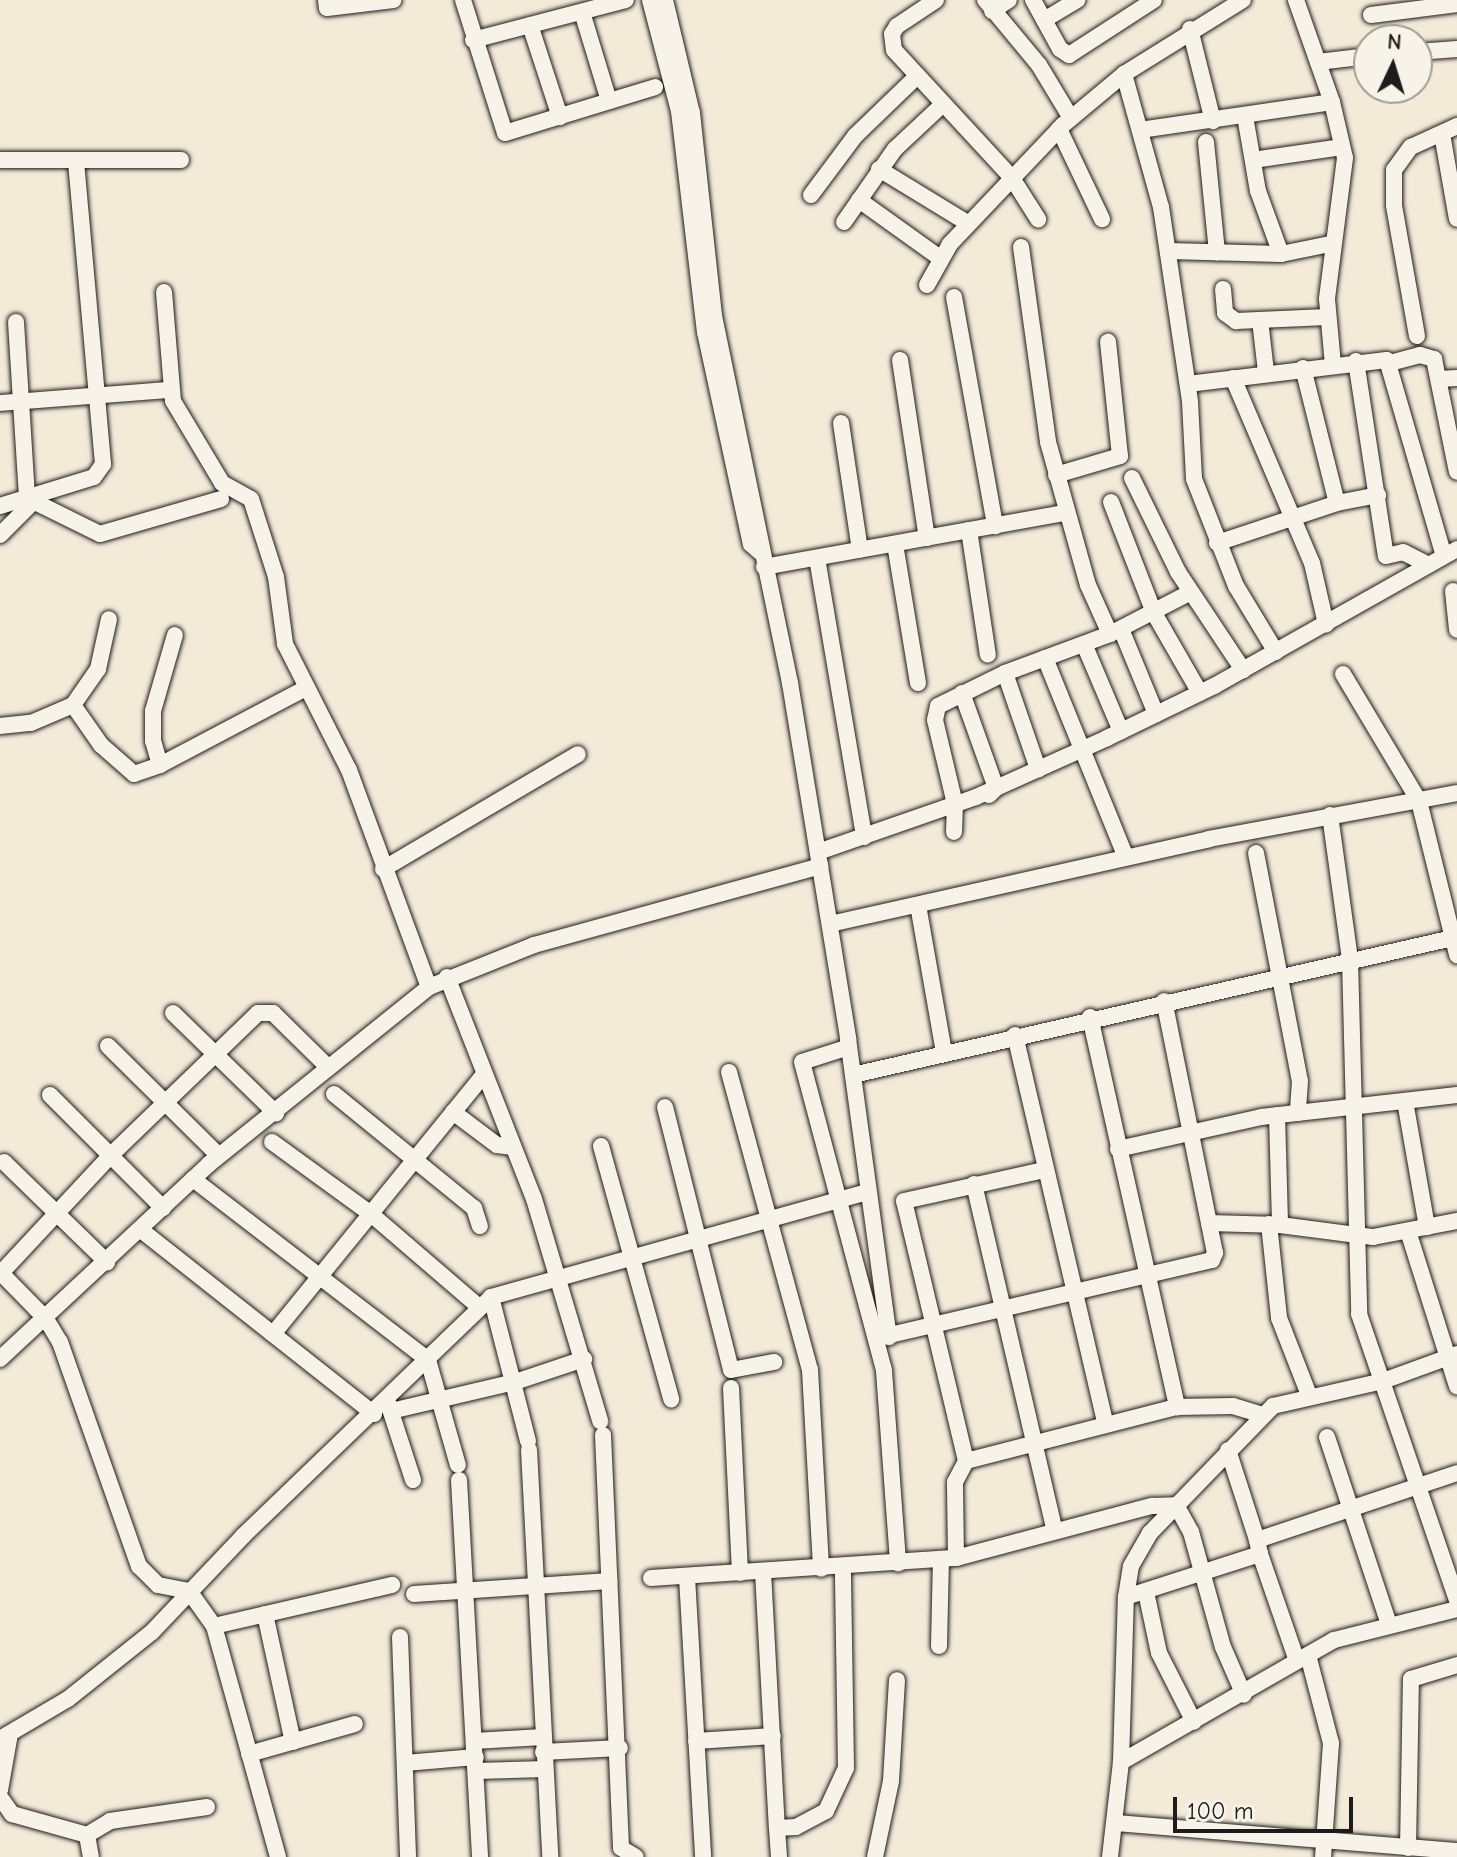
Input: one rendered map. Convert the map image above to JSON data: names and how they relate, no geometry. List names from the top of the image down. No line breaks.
{"scale_bar":"100 m","north":"top"}
